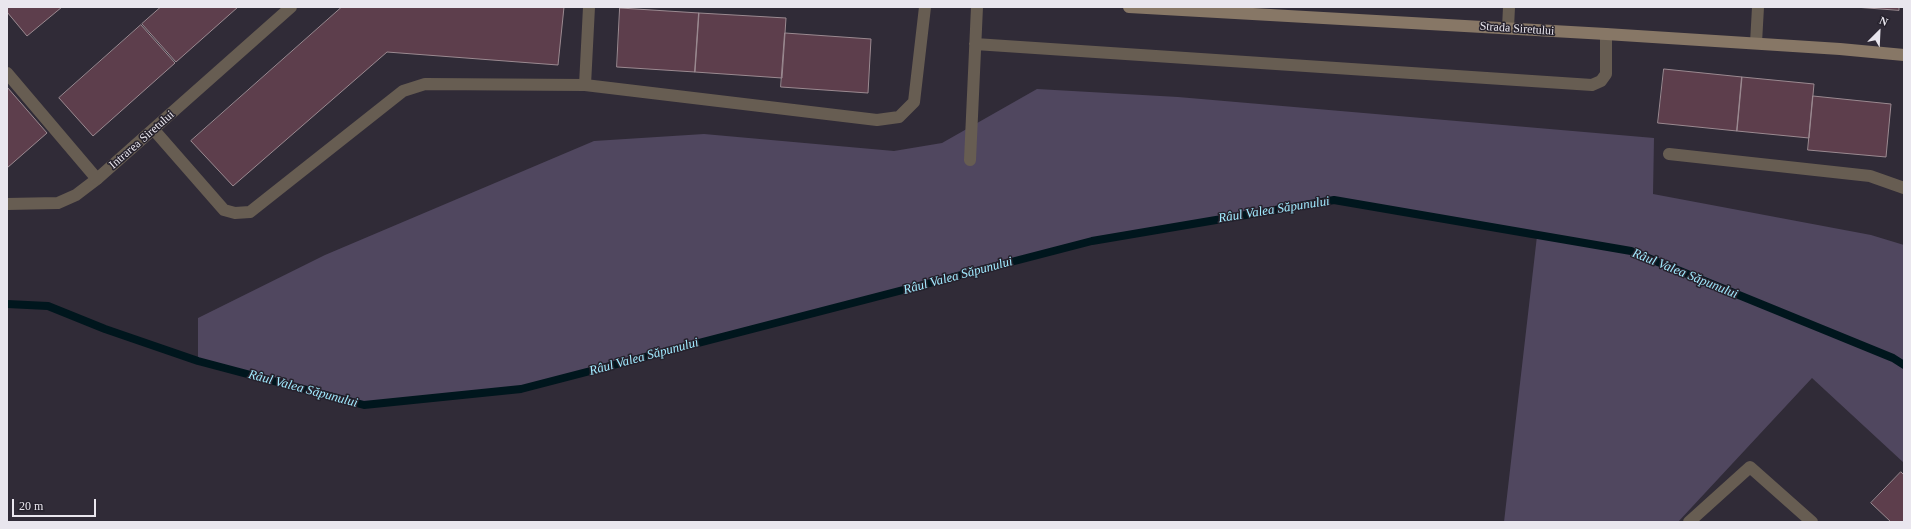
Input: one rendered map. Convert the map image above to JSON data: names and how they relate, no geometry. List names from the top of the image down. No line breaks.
{"streets":{"street":["Strada Siretului","Intrarea Siretului"]},"water":["Râul Valea Săpunului"],"scale_bar":"20 m","north":"top right"}
